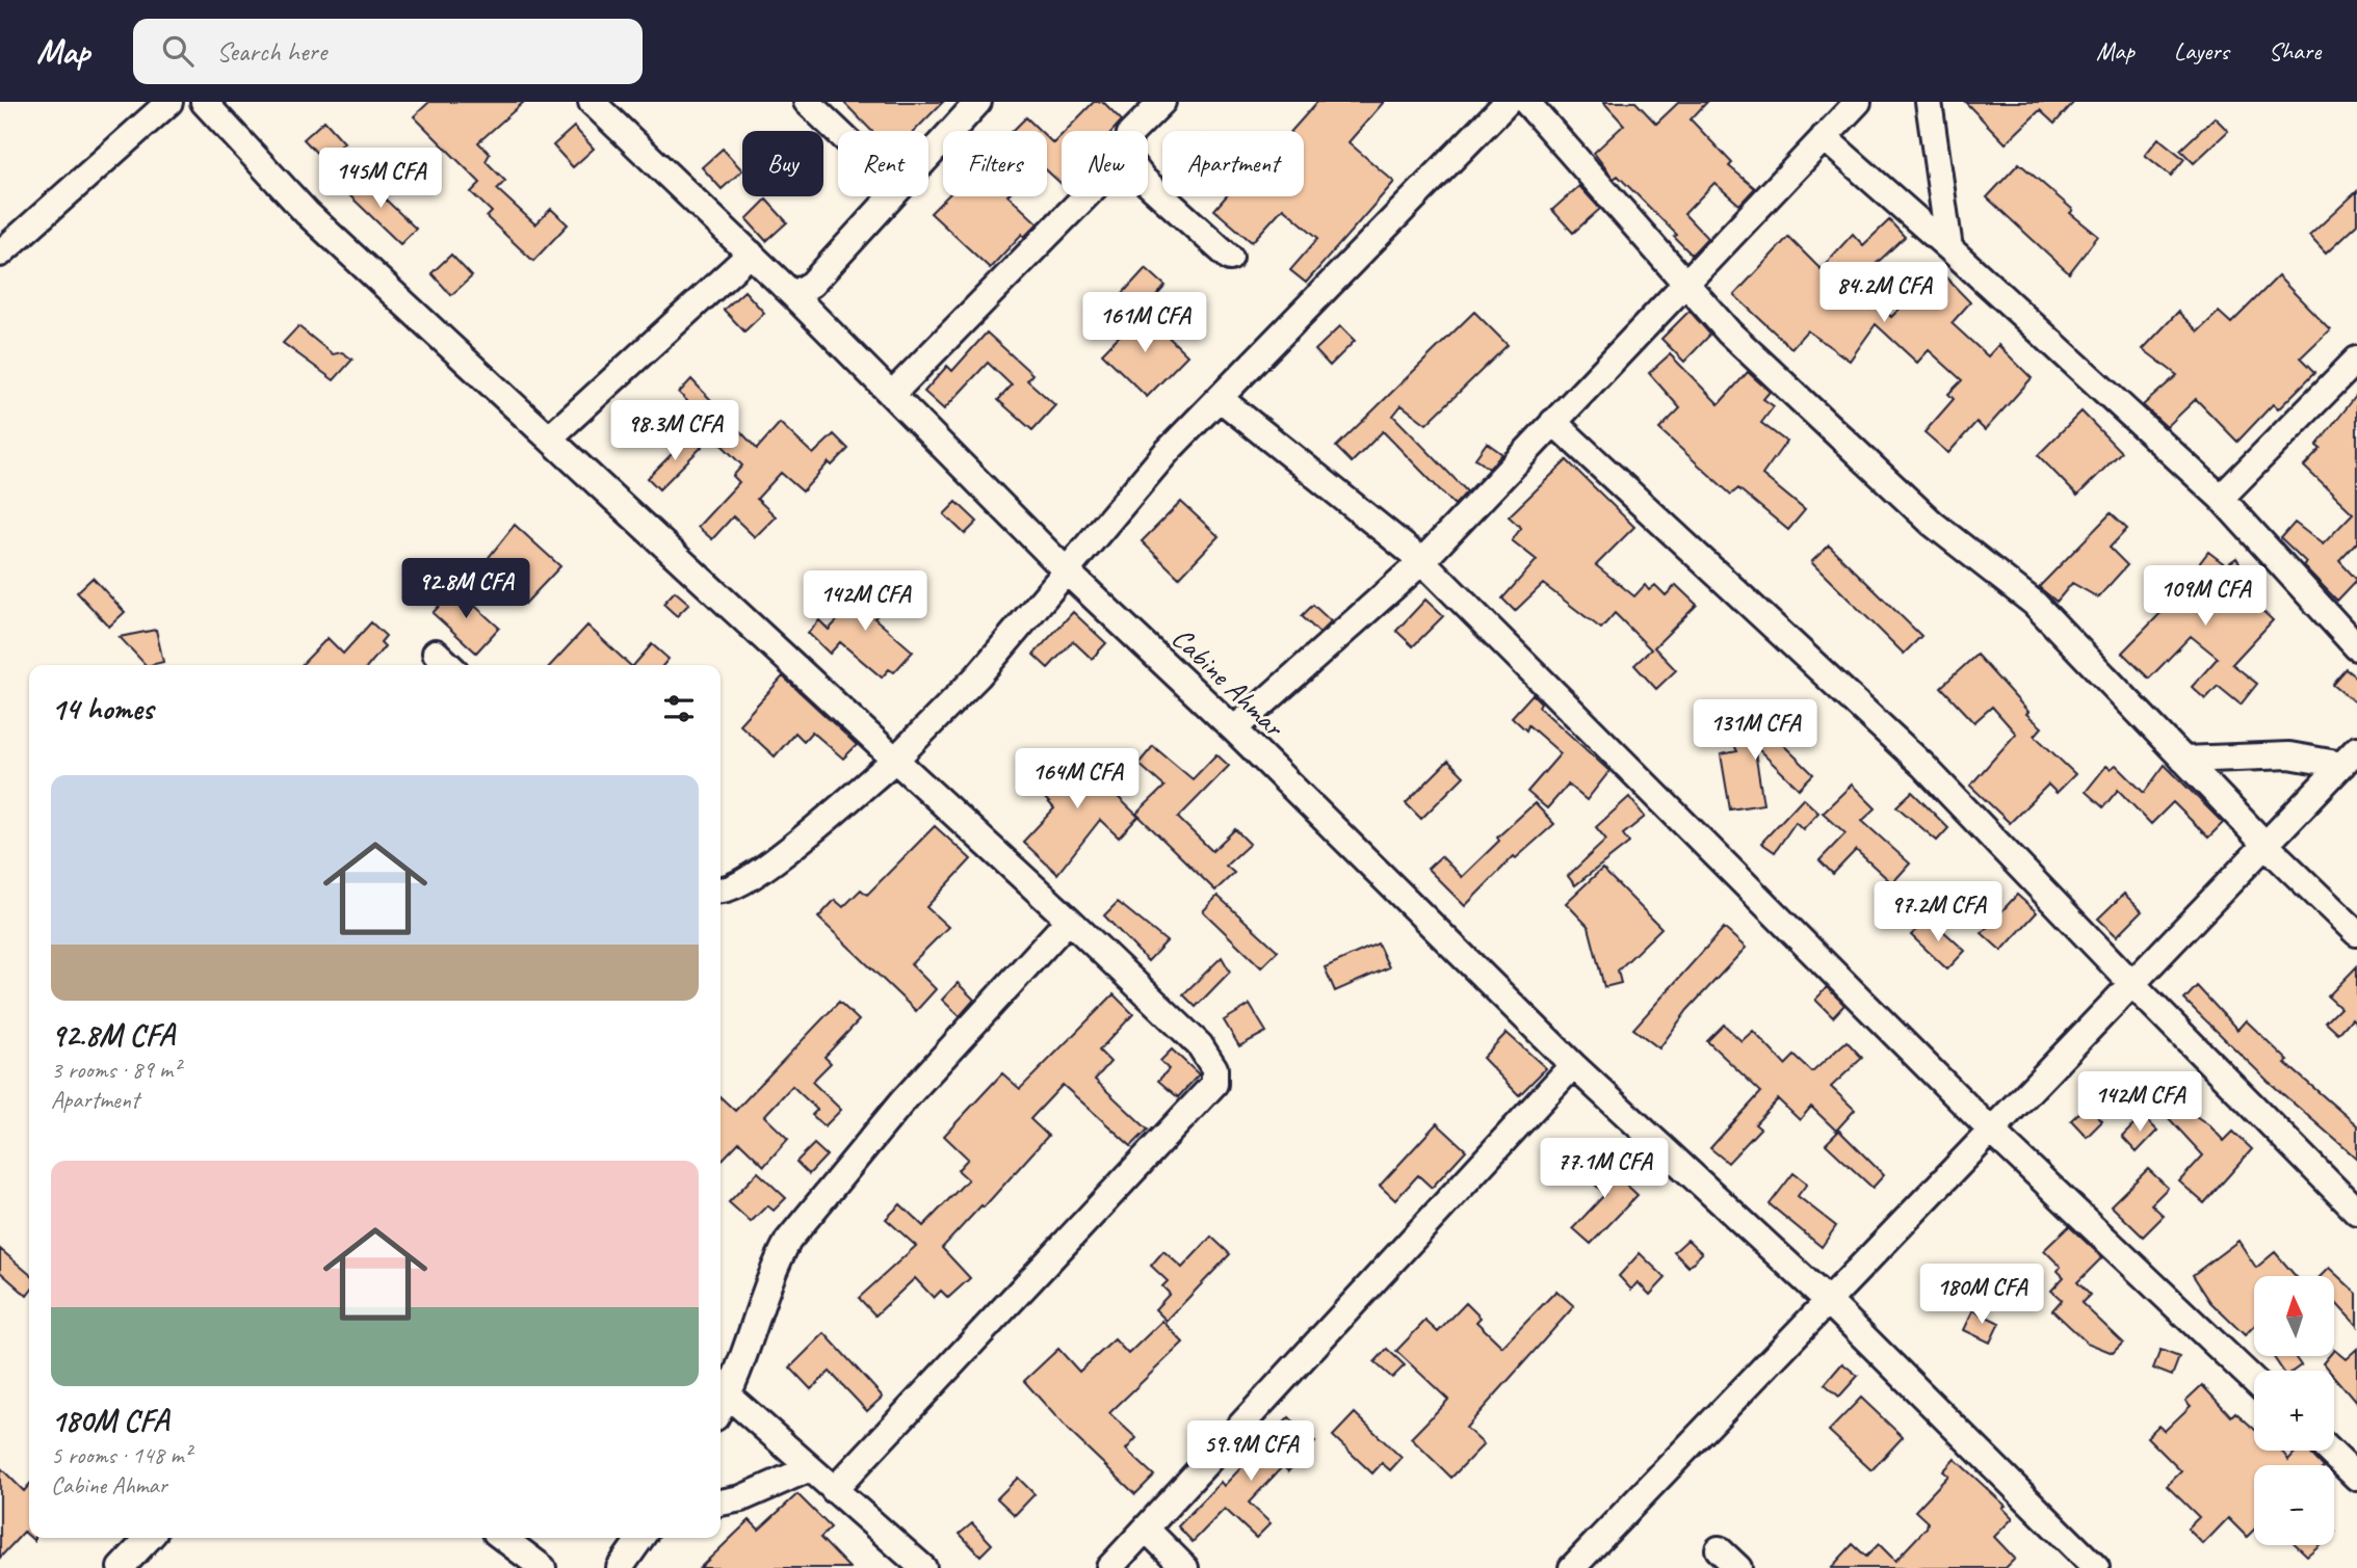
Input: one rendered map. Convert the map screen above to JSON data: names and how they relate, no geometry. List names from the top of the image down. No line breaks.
{"streets":{"street":["Cabine Ahmar"]},"north":"top","page":{"header":"Map","search":"Search here","nav":["Map","Layers","Share"],"chip":["Buy","Rent","Filters","New","Apartment"],"price":["145M CFA","84.2M CFA","161M CFA","98.3M CFA","92.8M CFA","109M CFA","142M CFA","131M CFA","164M CFA","97.2M CFA","142M CFA","77.1M CFA","180M CFA","59.9M CFA"],"heading":"14 homes","list":[{"name":"92.8M CFA","note":"3 rooms · 89 m² · Apartment"},{"name":"180M CFA","note":"5 rooms · 148 m² · Cabine Ahmar"}],"map_buttons":["+","−"]}}
